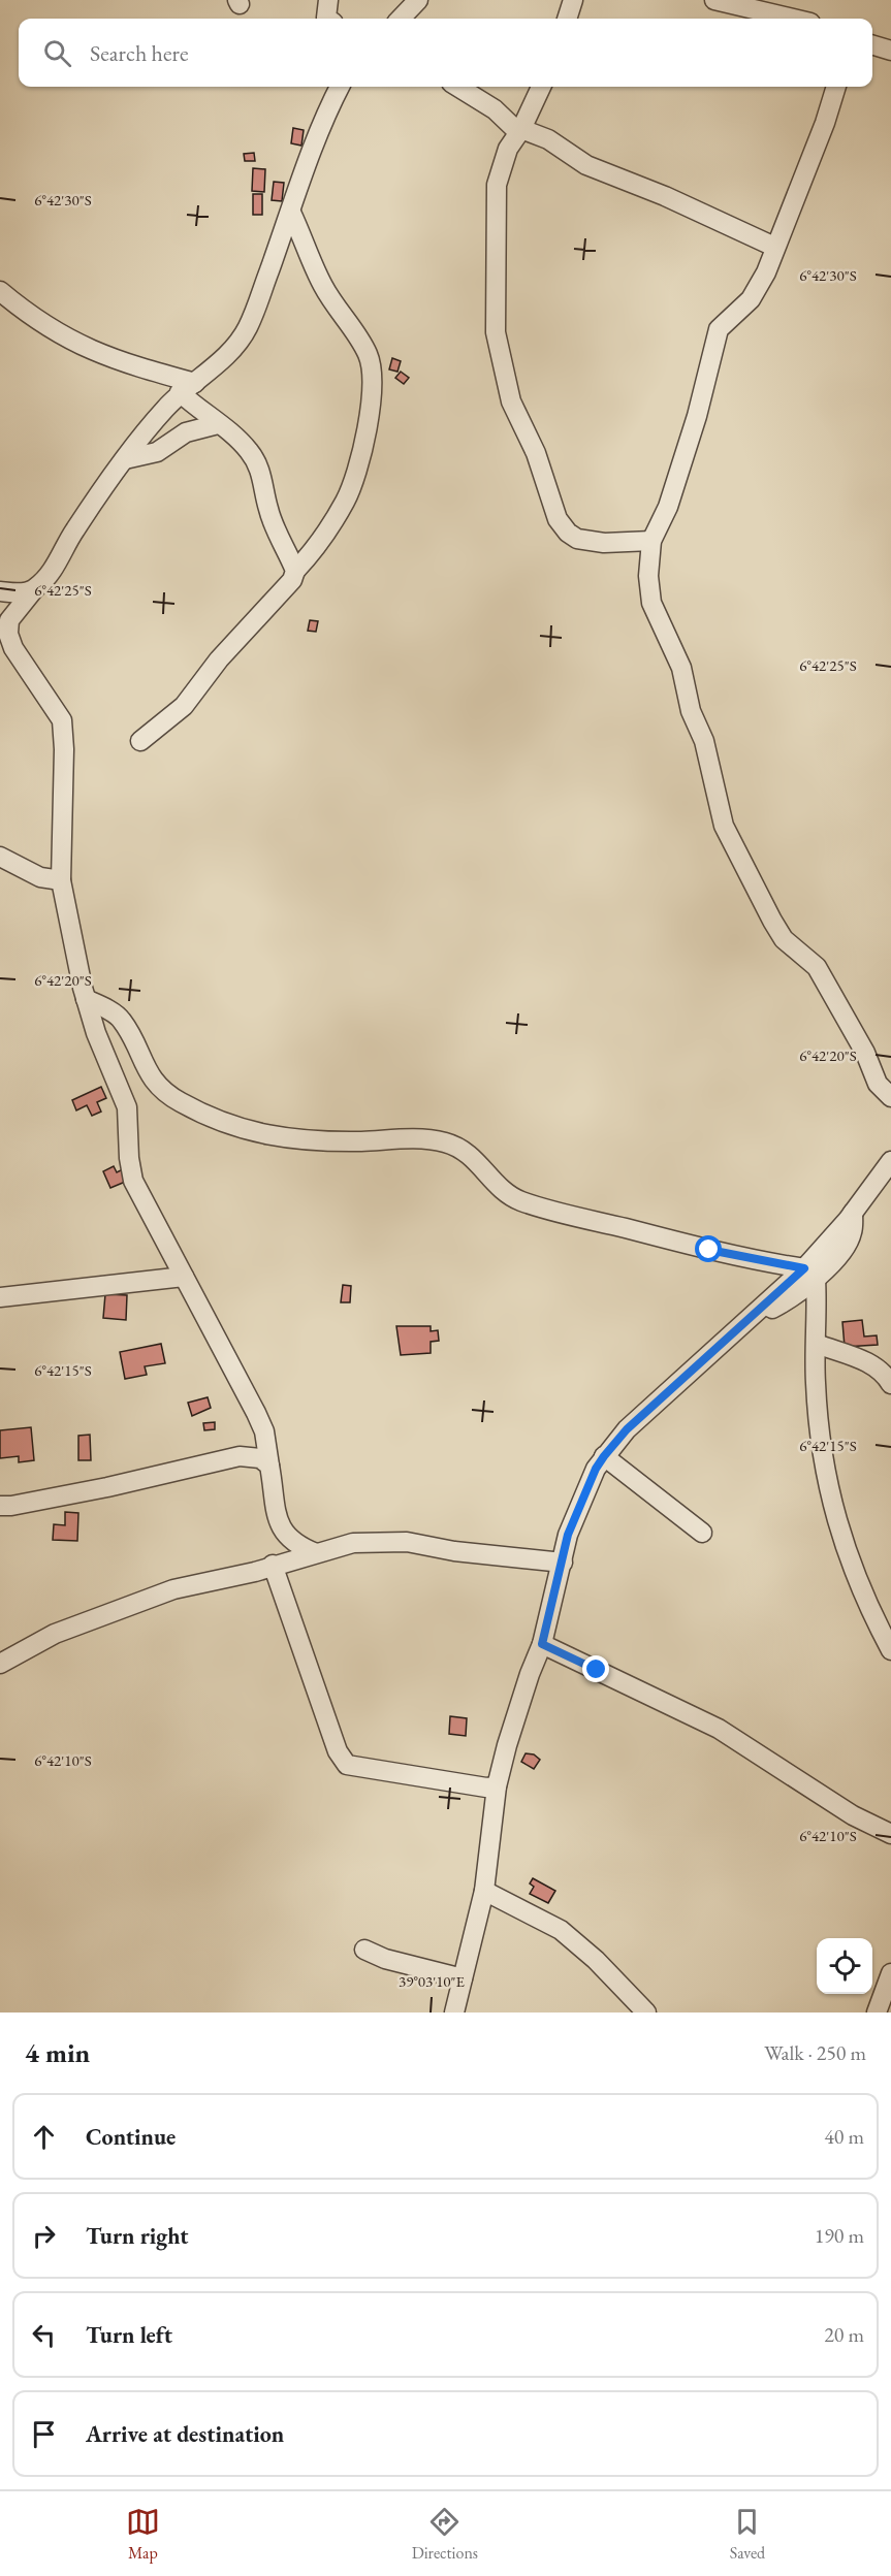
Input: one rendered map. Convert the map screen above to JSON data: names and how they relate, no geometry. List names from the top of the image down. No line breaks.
{"page":{"search":"Search here","heading":["4 min","Walk · 250 m"],"list":[["Continue","40 m"],["Turn right","190 m"],["Turn left","20 m"],"Arrive at destination"],"nav":["Map","Directions","Saved"]},"coordinates":["6°42'30\"S","6°42'25\"S","6°42'20\"S","6°42'15\"S","6°42'10\"S","39°03'10\"E"]}
